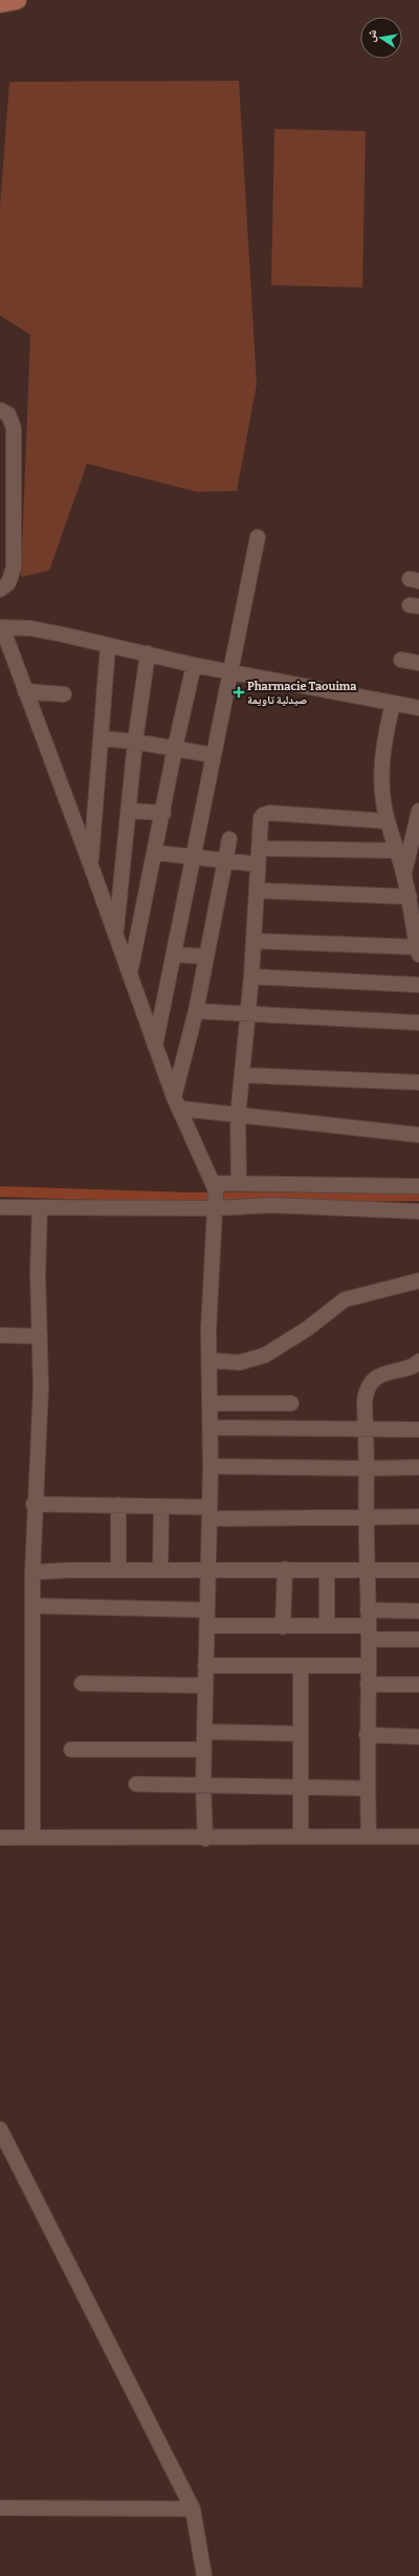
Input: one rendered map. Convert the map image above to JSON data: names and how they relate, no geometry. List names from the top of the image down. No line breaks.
{"places":{"health":["Pharmacie Taouima صيدلية تاويمة"]},"north":"left"}
